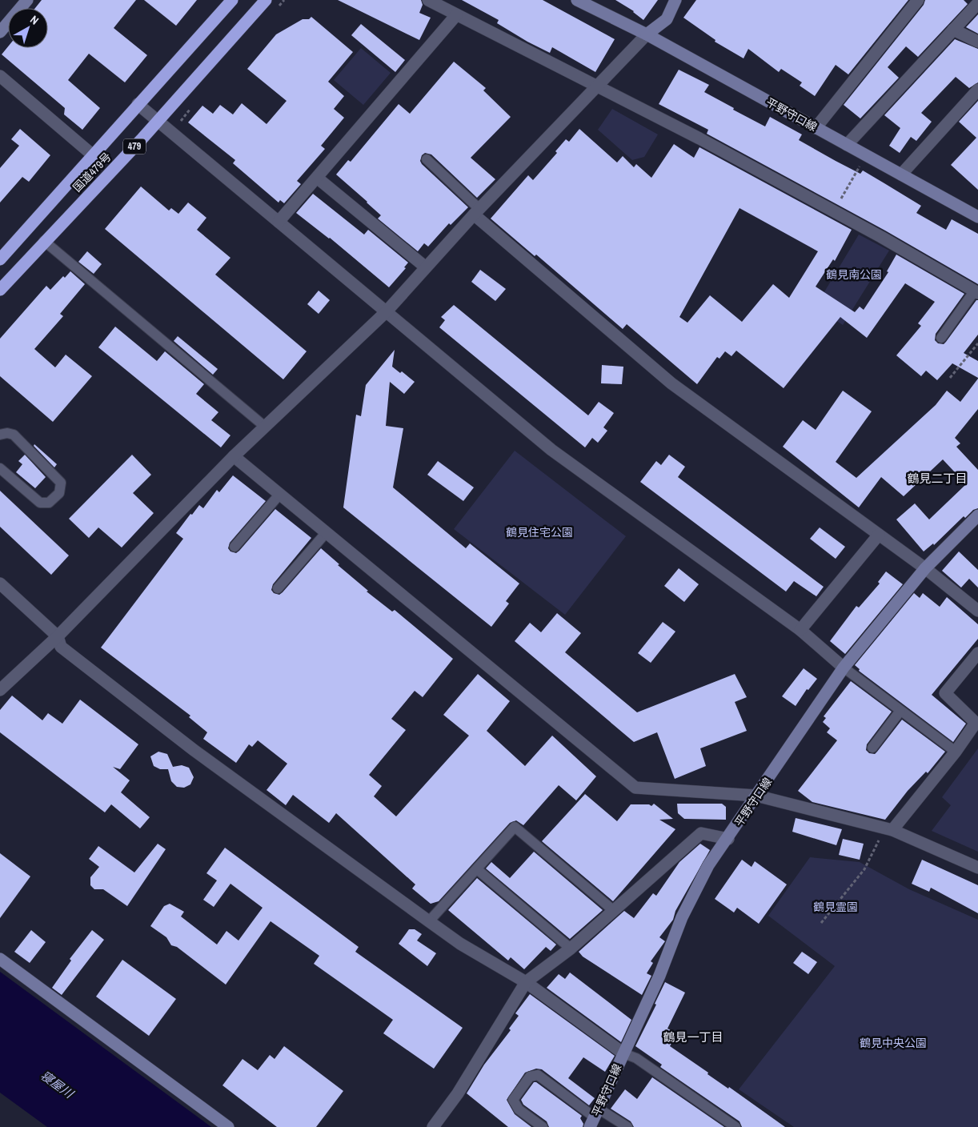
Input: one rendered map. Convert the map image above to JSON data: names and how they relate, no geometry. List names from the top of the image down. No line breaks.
{"streets":{"highway":["479","国道479号"],"main road":["平野守口線"]},"districts":["鶴見二丁目","鶴見一丁目"],"water":["寝屋川"],"parks":["鶴見南公園","鶴見住宅公園","鶴見霊園","鶴見中央公園"],"north":"top right"}
